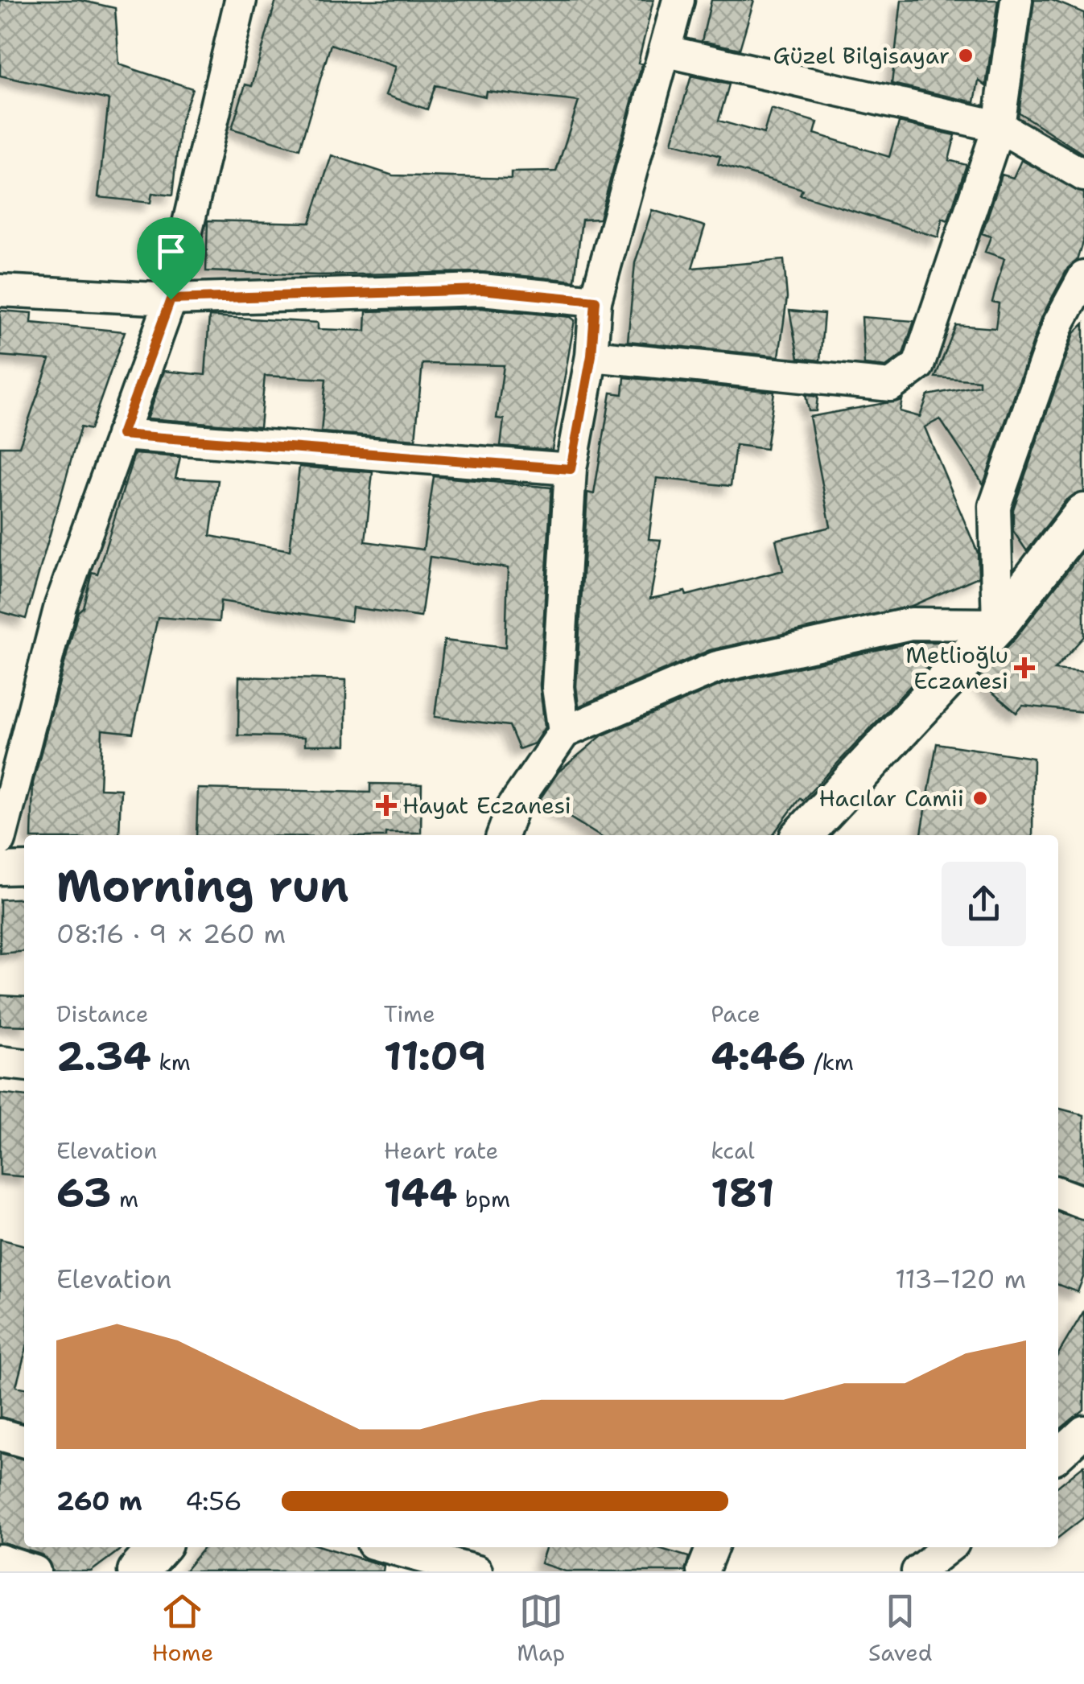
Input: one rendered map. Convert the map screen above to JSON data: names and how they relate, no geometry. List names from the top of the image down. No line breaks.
{"places":{"other":["Güzel Bilgisayar","Hacılar Camii"],"health":["Metlioğlu Eczanesi","Hayat Eczanesi"]},"page":{"heading":["Morning run","08:16 · 9 × 260 m"],"stats":[["Distance","2.34 km"],["Time","11:09"],["Pace","4:46 /km"],["Elevation","63 m"],["Heart rate","144 bpm"],["kcal","181"]],"chart":["Elevation","113–120 m"],"list":[{"name":"260 m","note":"4:56"}],"tabs":["Home","Map","Saved"]}}
